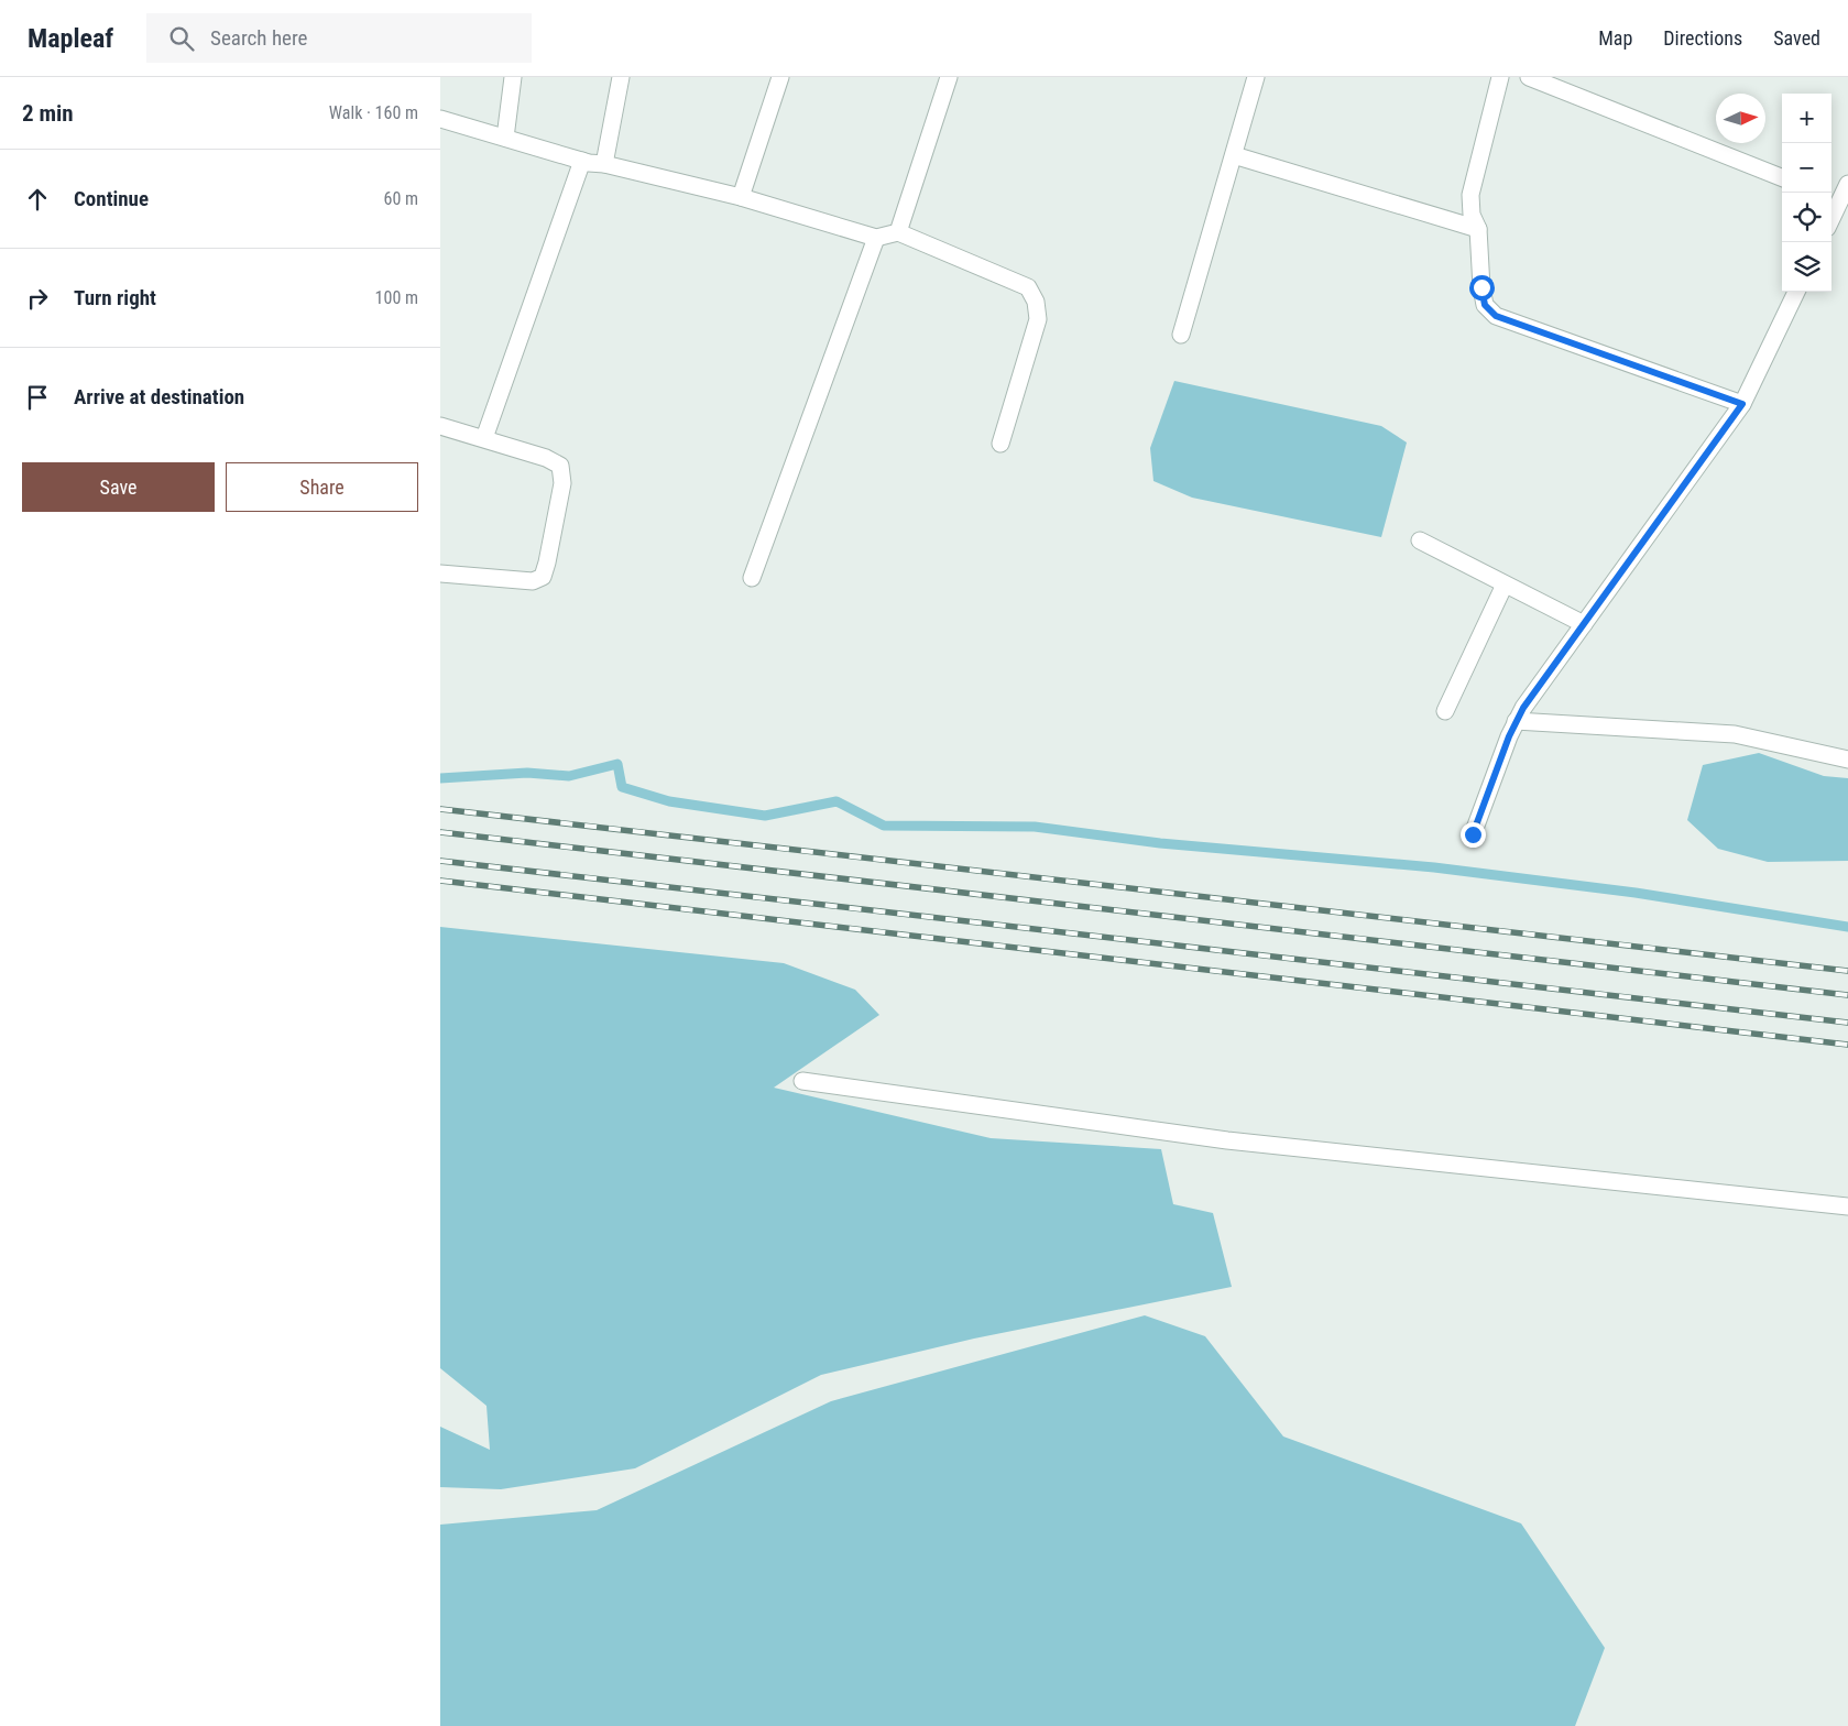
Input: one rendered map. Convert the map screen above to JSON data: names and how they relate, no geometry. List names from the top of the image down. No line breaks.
{"north":"right","page":{"header":"Mapleaf","search":"Search here","nav":["Map","Directions","Saved"],"heading":["2 min","Walk · 160 m"],"map_buttons":["+","−"],"list":[["Continue","60 m"],["Turn right","100 m"],"Arrive at destination"],"buttons":["Save","Share"]}}
